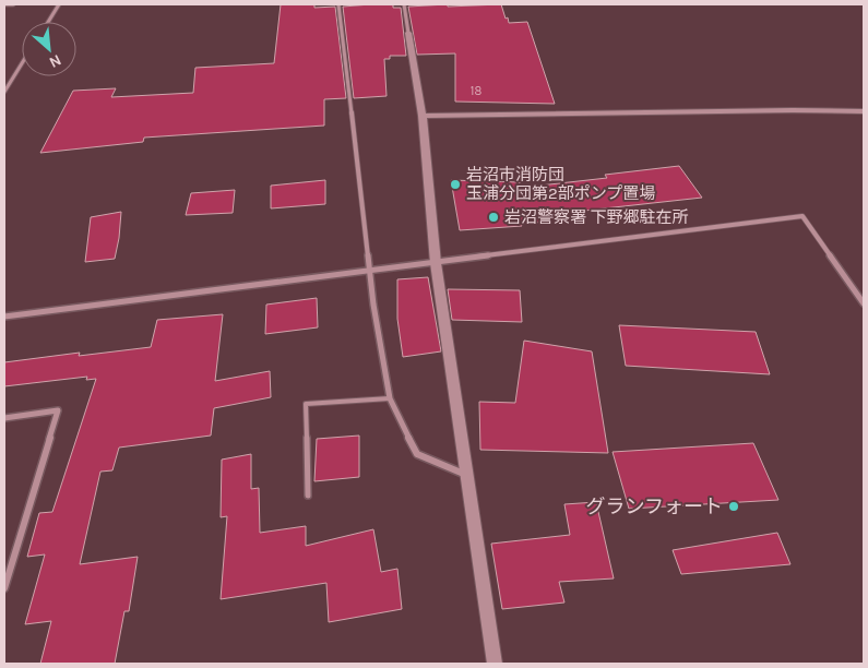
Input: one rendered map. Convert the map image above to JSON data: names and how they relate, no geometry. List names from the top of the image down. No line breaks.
{"places":["岩沼市消防団 玉浦分団第2部ポンプ置場","岩沼警察署 下野郷駐在所","グランフォート"],"house_numbers":["18"],"north":"bottom right"}
